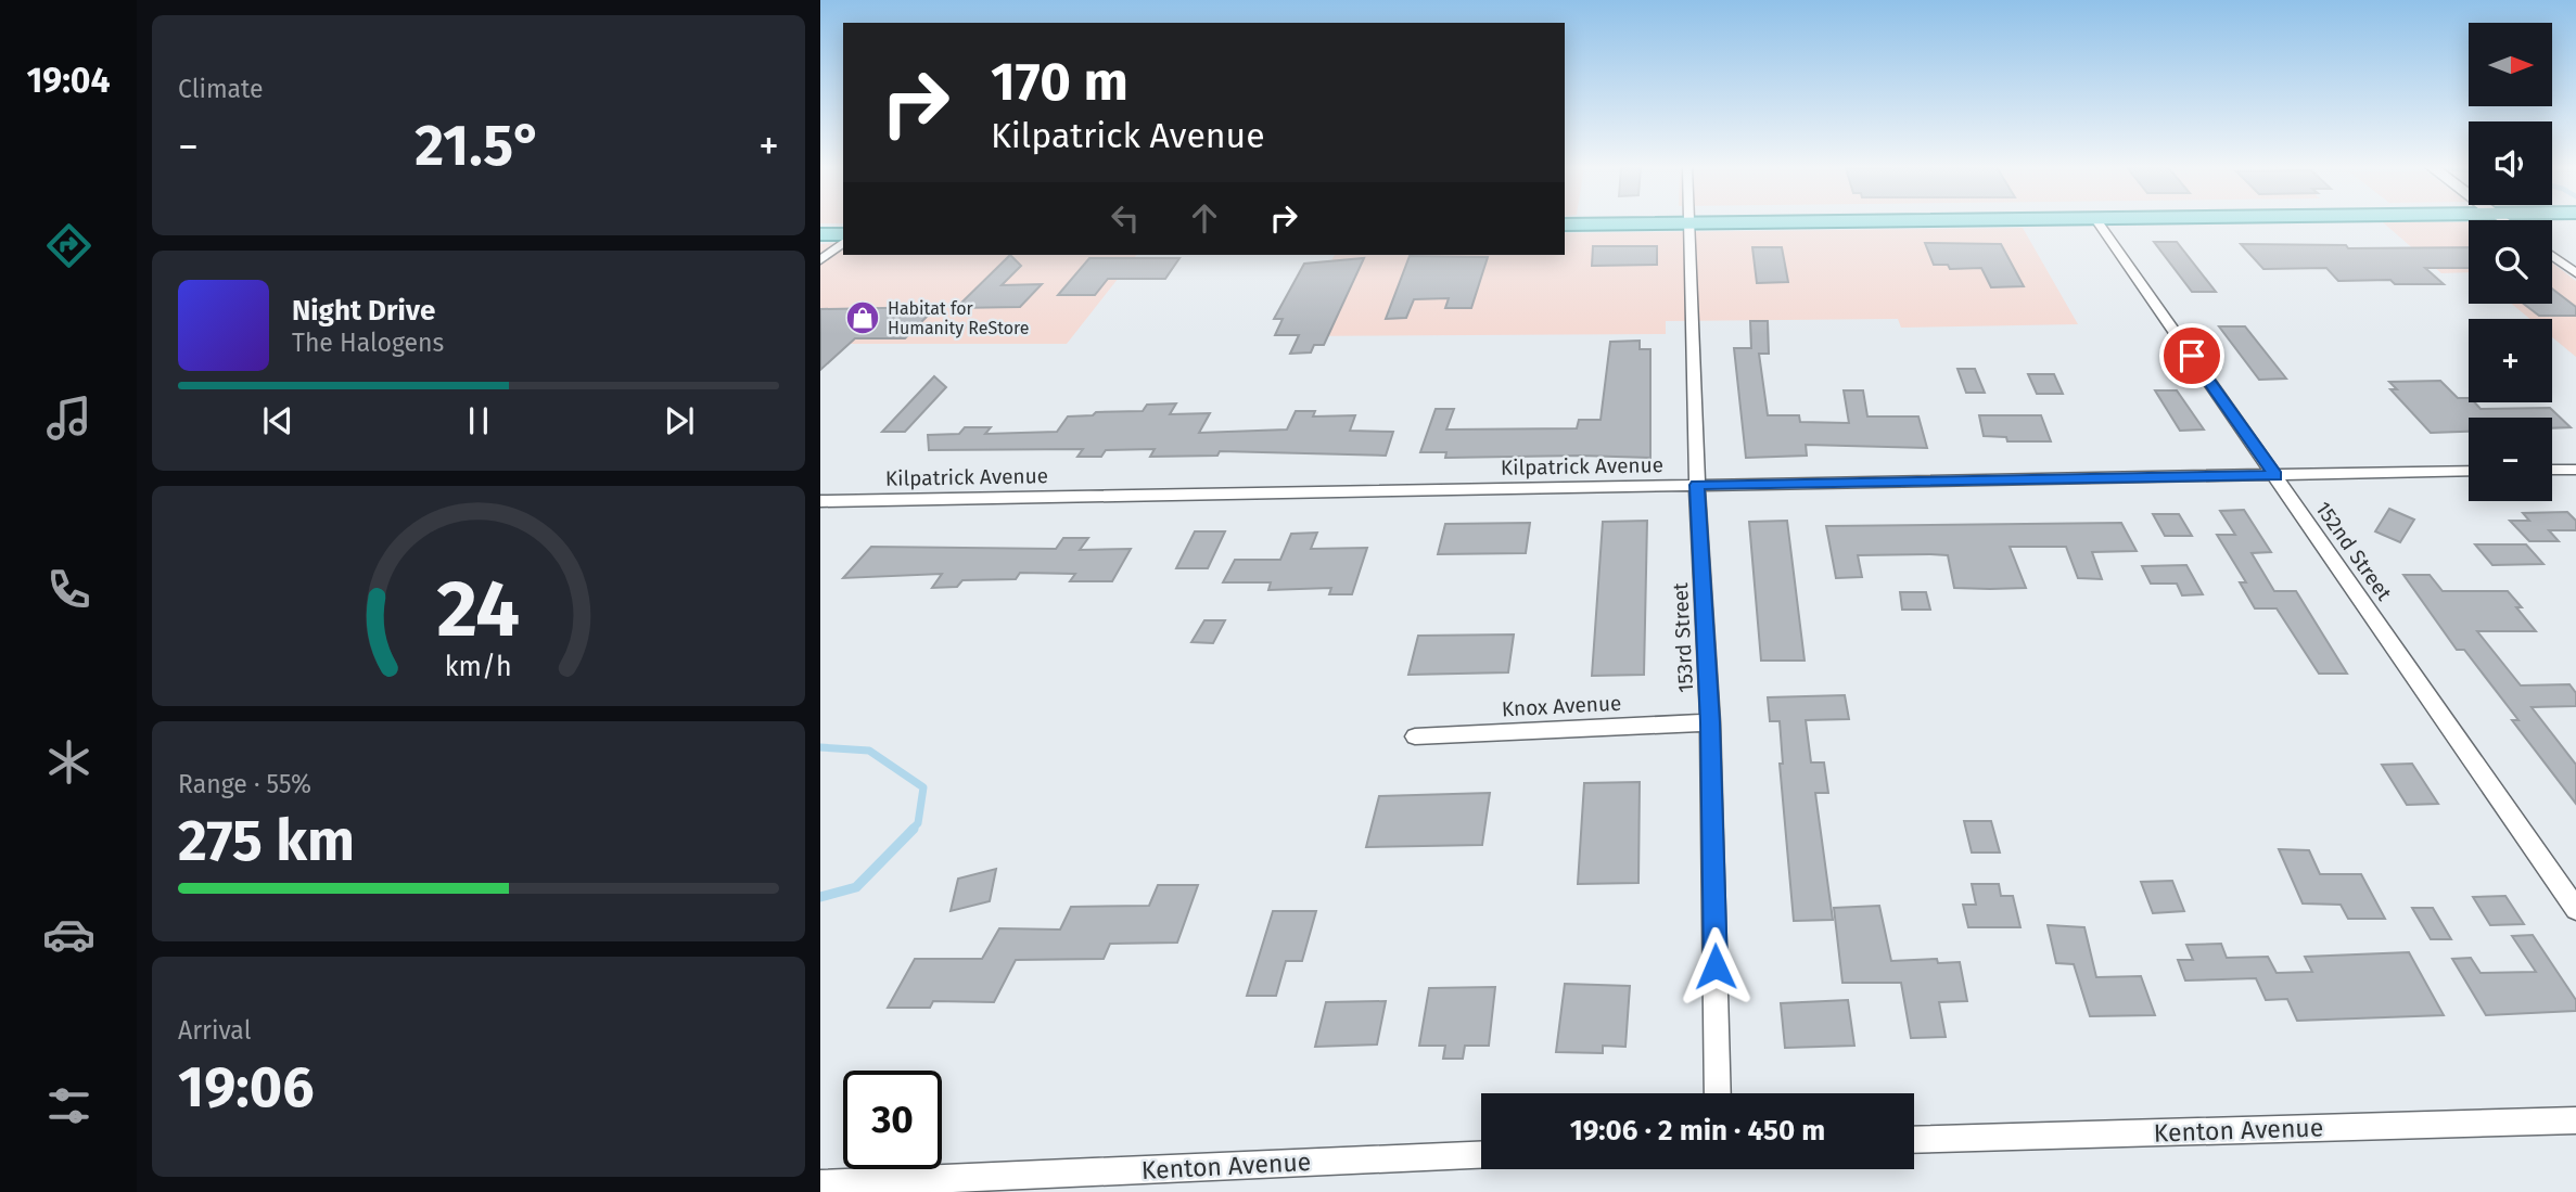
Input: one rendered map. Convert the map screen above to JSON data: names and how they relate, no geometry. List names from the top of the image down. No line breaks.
{"streets":{"street":["Kilpatrick Avenue","152nd Street","153rd Street","Knox Avenue","Kenton Avenue"]},"crossings":[["Kilpatrick Avenue","152nd Street"],["Kilpatrick Avenue","153rd Street"],["153rd Street","Knox Avenue"]],"places":{"shop":["Habitat for Humanity ReStore"]},"north":"right","page":{"tabs":"19:04","tile":["Climate",["Range · 55%","275 km"],["Arrival","19:06"]],"map_buttons":["+","−"],"turn":["170 m","Kilpatrick Avenue"],"heat":["−","21.5°","+"],"song":["Night Drive","The Halogens"],"limit":"30","trip":"19:06 · 2 min · 450 m","gauge":["24","km/h"]}}
